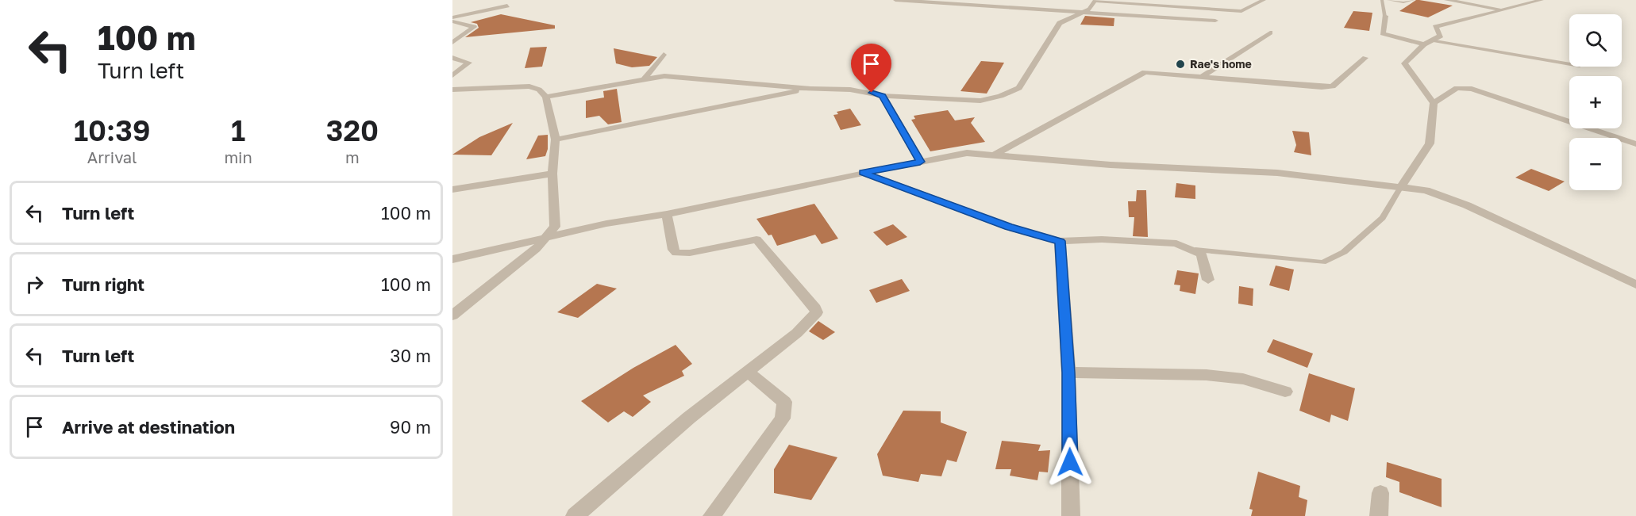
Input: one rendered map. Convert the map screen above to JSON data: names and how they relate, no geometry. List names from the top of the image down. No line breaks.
{"places":["Rae's home"],"page":{"turn":["100 m","Turn left"],"map_buttons":["+","−"],"eta":["10:39","Arrival","1","min","320","m"],"list":[{"name":"Turn left","value":"100 m"},{"name":"Turn right","value":"100 m"},{"name":"Turn left","value":"30 m"},{"name":"Arrive at destination","value":"90 m"}]}}
